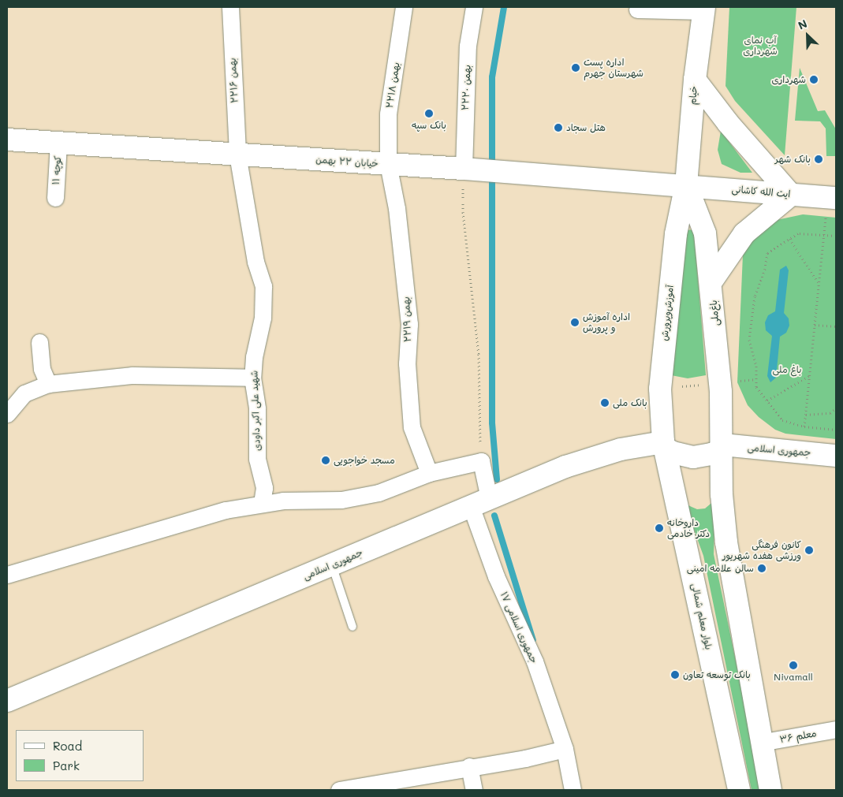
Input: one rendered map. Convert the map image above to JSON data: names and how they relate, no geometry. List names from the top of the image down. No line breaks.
{"streets":{"main road":["خیام","خیابان ۲۲ بهمن","ایت الله کاشانی","آموزش‌و‌پرورش","باغ‌ملی","جمهوری اسلامی","بلوار معلم شمالی"],"street":["۲۲بهمن ۱۶","۲۲بهمن ۱۸","۲۲بهمن ۲۰","کوچه ۱۱","۲۲بهمن ۱۹","شهید علی اکبر داودی","جمهوری اسلامی ۱۷","معلم ۳۶"]},"crossings":[["۲۲بهمن ۱۶","خیابان ۲۲ بهمن"],["۲۲بهمن ۱۶","شهید علی اکبر داودی"],["۲۲بهمن ۱۸","خیابان ۲۲ بهمن"],["۲۲بهمن ۱۸","۲۲بهمن ۱۹"],["۲۲بهمن ۲۰","خیابان ۲۲ بهمن"],["خیام","خیابان ۲۲ بهمن"],["خیام","ایت الله کاشانی"],["خیام","آموزش‌و‌پرورش"],["خیام","باغ‌ملی"],["خیابان ۲۲ بهمن","کوچه ۱۱"],["خیابان ۲۲ بهمن","ایت الله کاشانی"],["خیابان ۲۲ بهمن","آموزش‌و‌پرورش"],["خیابان ۲۲ بهمن","باغ‌ملی"],["خیابان ۲۲ بهمن","۲۲بهمن ۱۹"],["خیابان ۲۲ بهمن","شهید علی اکبر داودی"],["ایت الله کاشانی","آموزش‌و‌پرورش"],["ایت الله کاشانی","باغ‌ملی"],["آموزش‌و‌پرورش","باغ‌ملی"],["آموزش‌و‌پرورش","جمهوری اسلامی"],["آموزش‌و‌پرورش","بلوار معلم شمالی"],["باغ‌ملی","جمهوری اسلامی"],["جمهوری اسلامی","بلوار معلم شمالی"],["جمهوری اسلامی","جمهوری اسلامی ۱۷"]],"parks":["آب نمای شهرداری","باغ ملی"],"places":["اداره پست شهرستان جهرم","شهرداری","بانک سپه","هتل سجاد","بانک شهر","اداره آموزش و پرورش","بانک ملی","مسجد خواجویی","داروخانه دکتر خادمی","کانون فرهنگی ورزشی هفده شهریور","سالن علامه امینی","Nivamall","بانک توسعه تعاون"],"legend":["Road","Park"],"north":"top left"}
